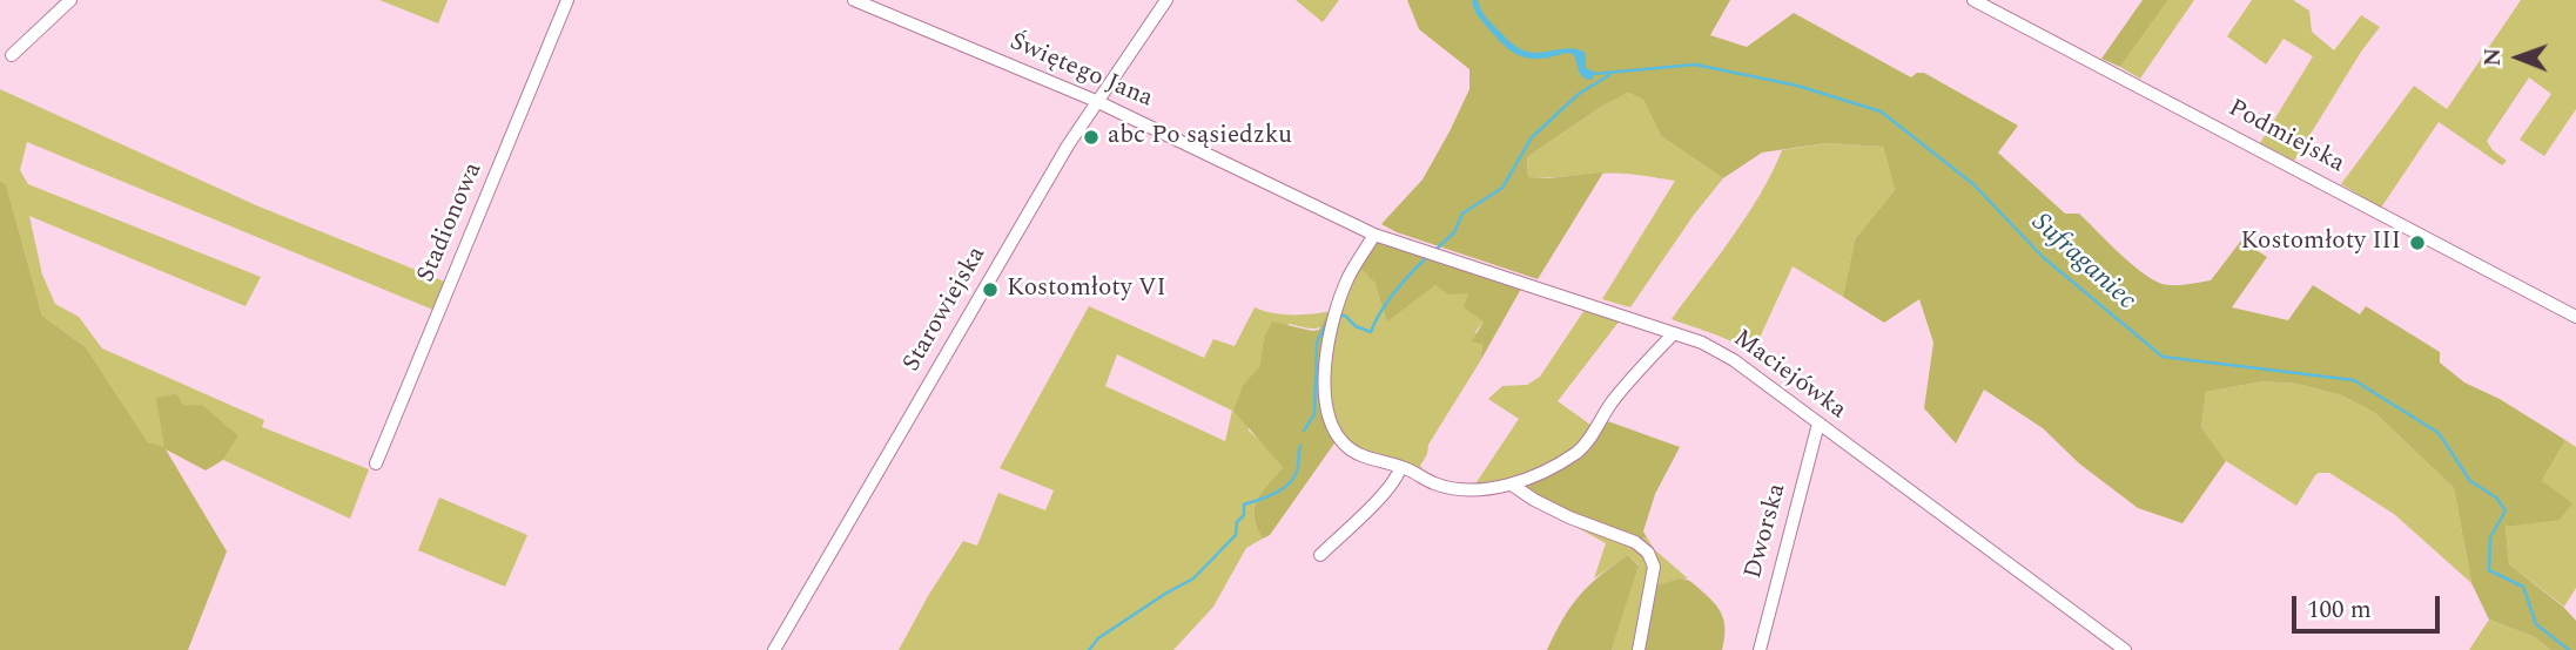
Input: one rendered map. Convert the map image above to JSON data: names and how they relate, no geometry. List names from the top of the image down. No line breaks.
{"streets":{"street":["Świętego Jana","Podmiejska","Stadionowa","Starowiejska","Maciejówka","Dworska"]},"crossings":[["Świętego Jana","Starowiejska"],["Świętego Jana","Maciejówka"],["Maciejówka","Dworska"]],"water":["Sufraganiec"],"places":["abc Po sąsiedzku","Kostomłoty III","Kostomłoty VI"],"scale_bar":"100 m","north":"left"}
